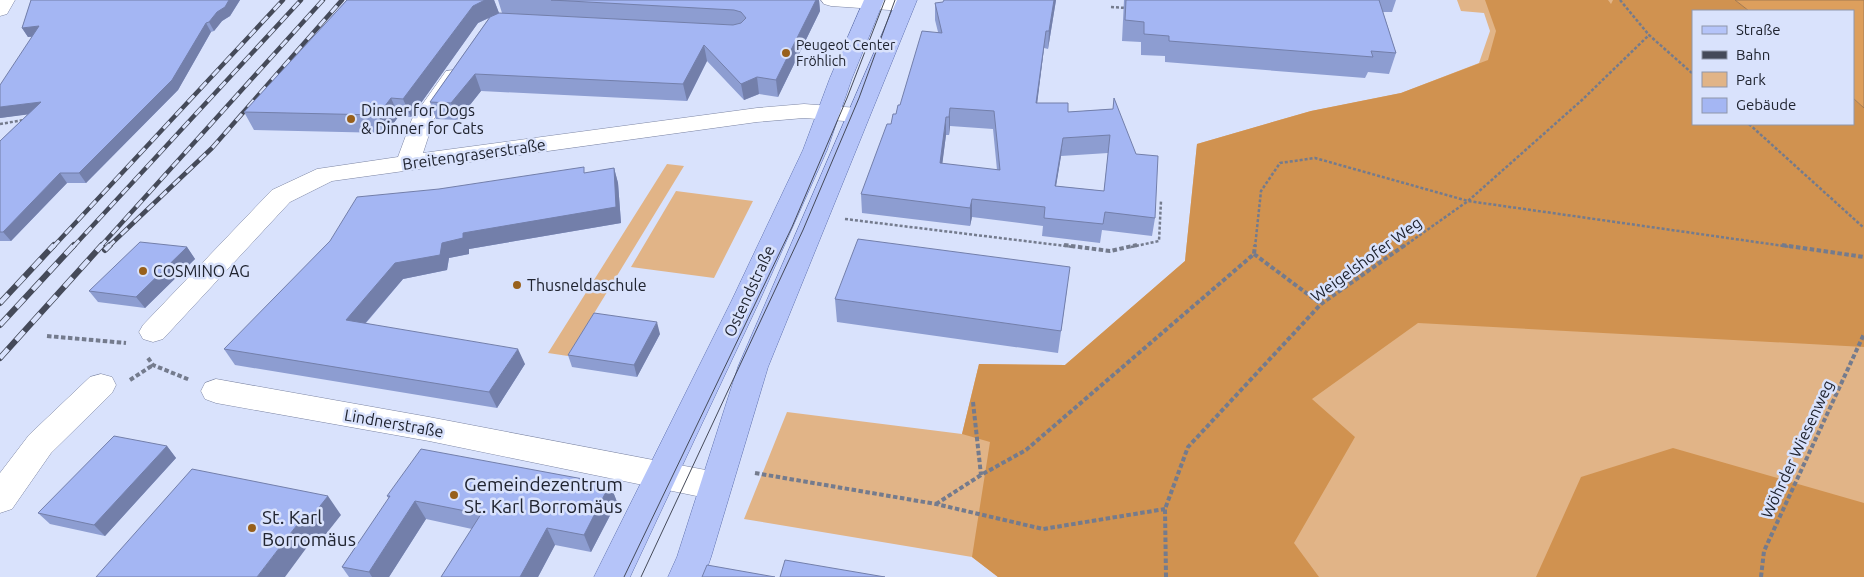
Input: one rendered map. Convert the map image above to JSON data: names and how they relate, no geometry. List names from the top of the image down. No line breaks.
{"streets":{"main road":["Ostendstraße"],"street":["Breitengraserstraße","Lindnerstraße"],"path":["Weigelshofer Weg","Wöhrder Wiesenweg"]},"crossings":[["Breitengraserstraße","Ostendstraße"],["Ostendstraße","Lindnerstraße"]],"places":["Peugeot Center Fröhlich","Dinner for Dogs & Dinner for Cats","COSMINO AG","Thusneldaschule","Gemeindezentrum St. Karl Borromäus","St. Karl Borromäus"],"legend":["Straße","Bahn","Park","Gebäude"]}
